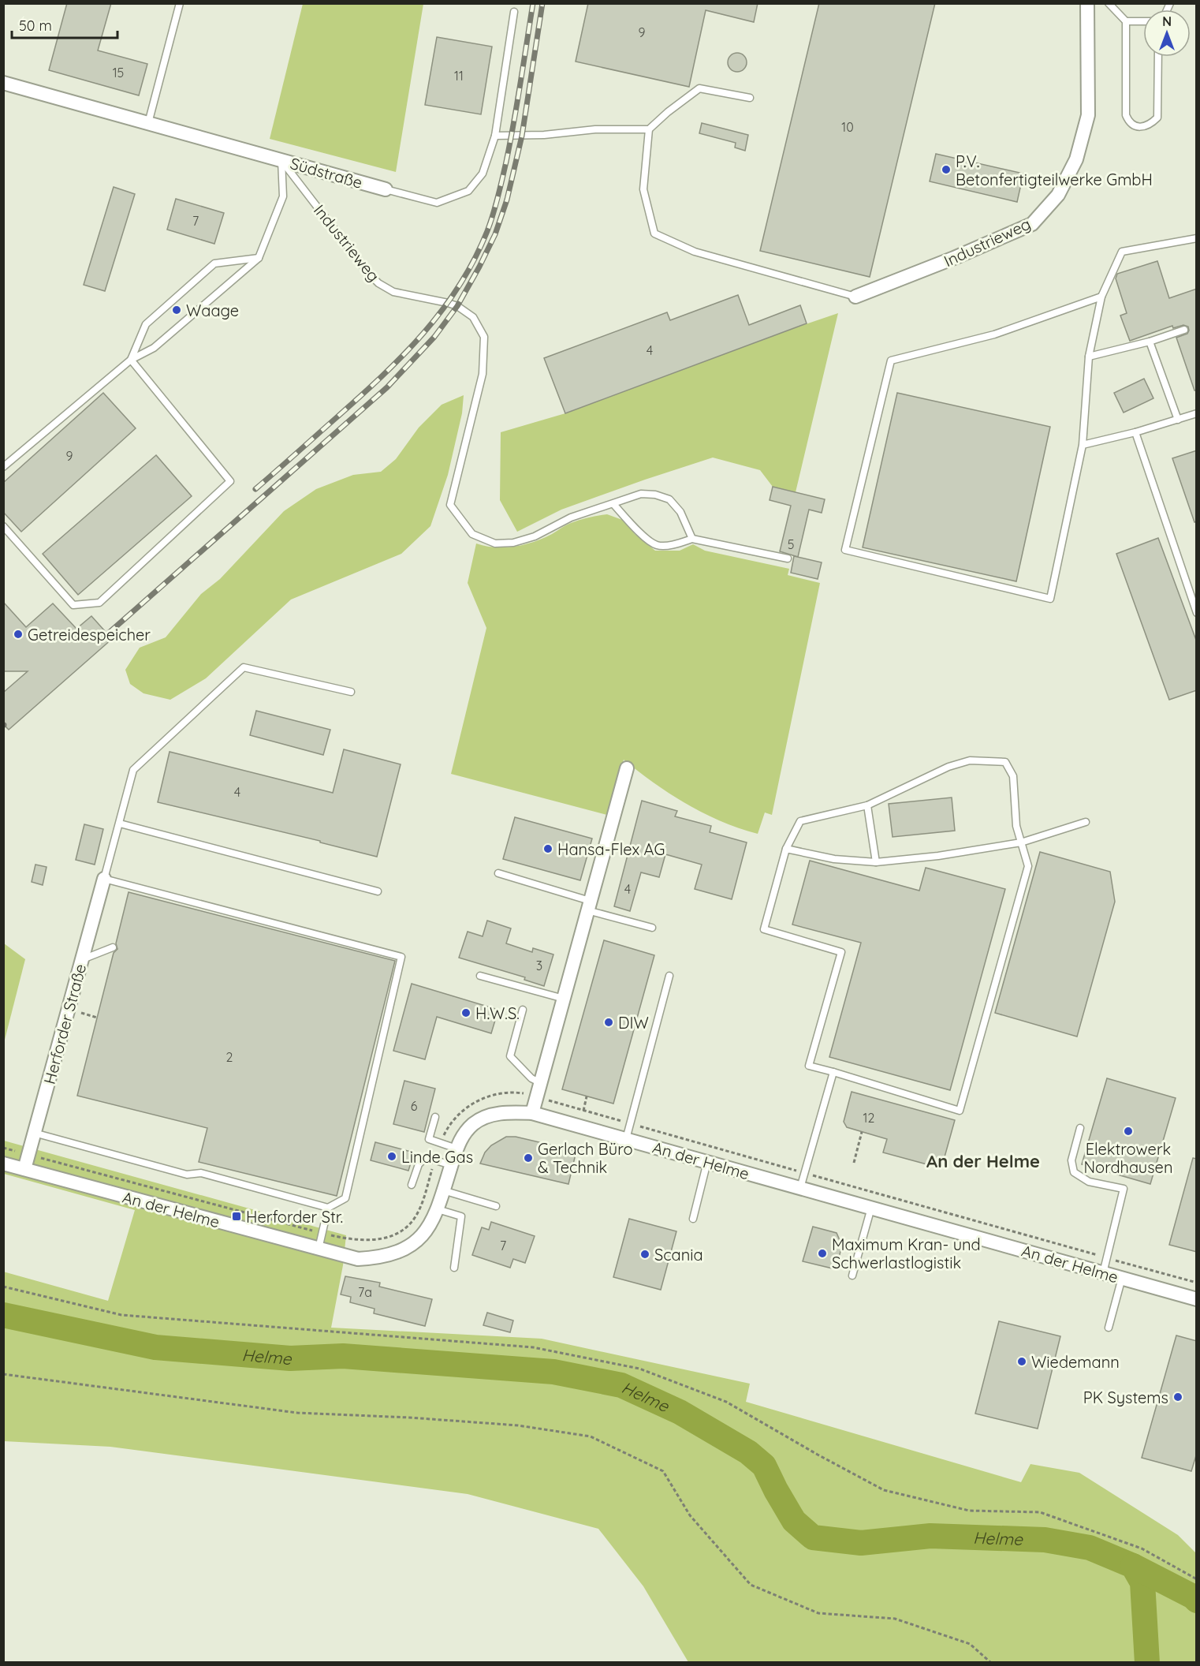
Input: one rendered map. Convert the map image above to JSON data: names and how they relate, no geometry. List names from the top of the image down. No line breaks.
{"streets":{"street":["Südstraße","Industrieweg","Herforder Straße","An der Helme"]},"crossings":[["Südstraße","Industrieweg"],["Herforder Straße","An der Helme"]],"districts":["An der Helme"],"water":["Helme"],"places":{"other":["P.V. Betonfertigteilwerke GmbH","Waage","Getreidespeicher","Hansa-Flex AG","H.W.S.","DIW","Elektrowerk Nordhausen","Linde Gas","Gerlach Büro & Technik","Maximum Kran- und Schwerlastlogistik","Scania","Wiedemann","PK Systems"],"transit":["Herforder Str."]},"house_numbers":["9","15","11","10","7","4","9","5","4","4","3","2","6","12","7","7a"],"scale_bar":"50 m","north":"top"}
